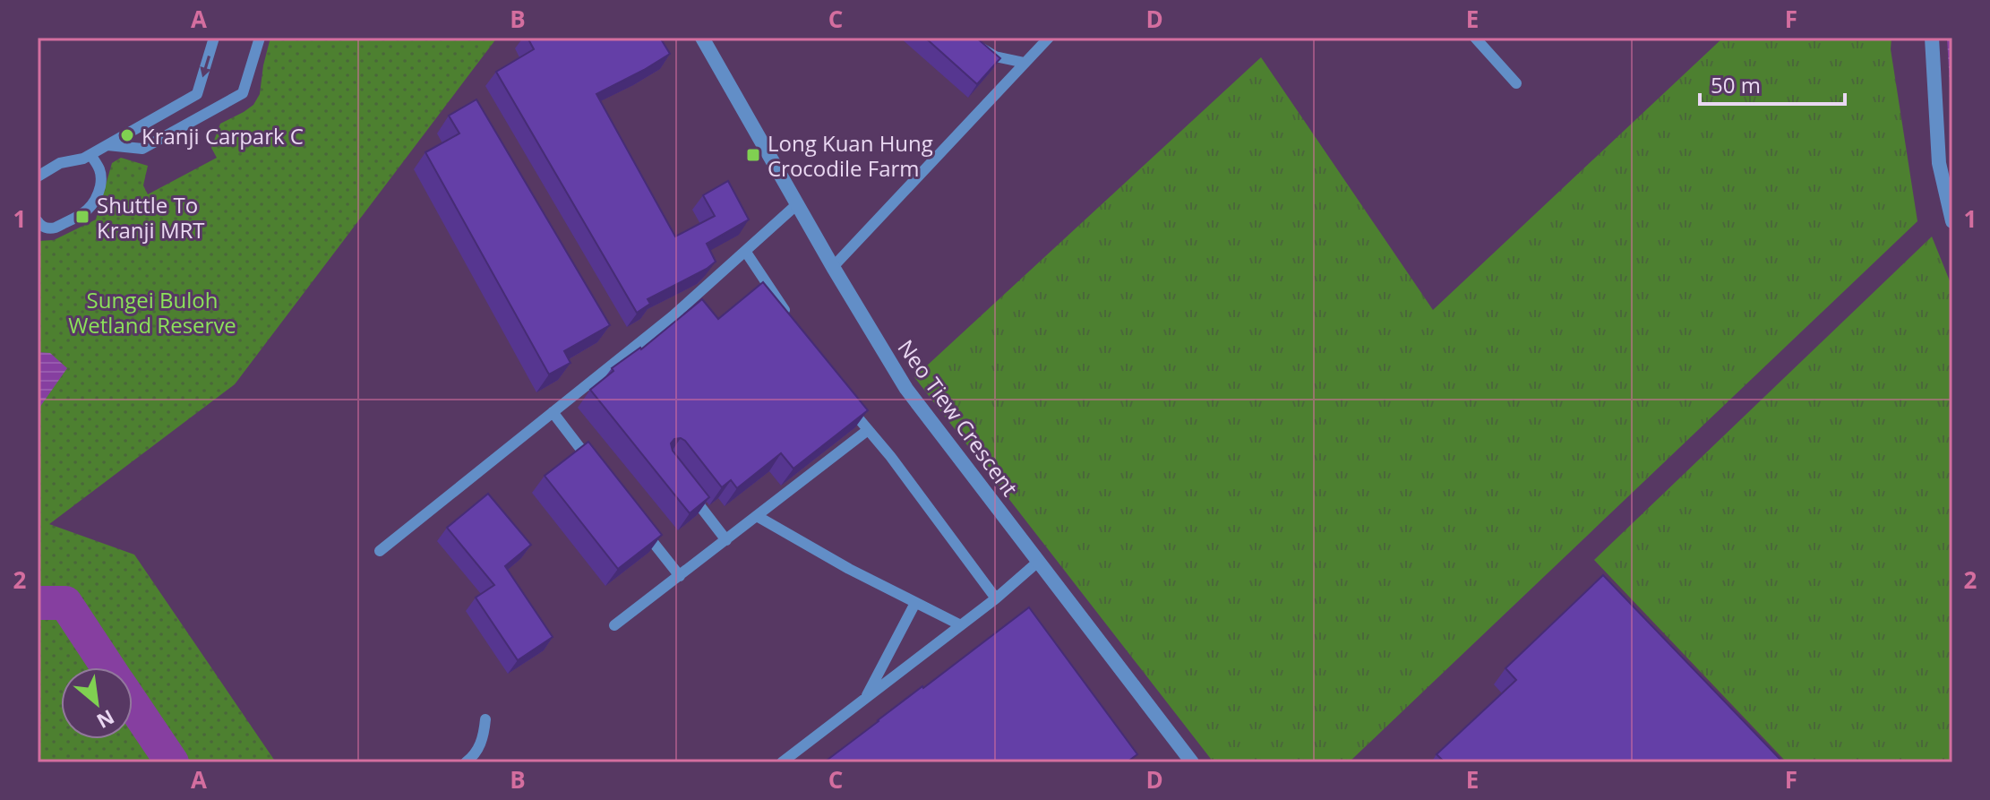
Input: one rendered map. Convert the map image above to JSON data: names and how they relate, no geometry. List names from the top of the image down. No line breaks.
{"streets":{"street":["Neo Tiew Crescent"]},"parks":["Sungei Buloh Wetland Reserve"],"places":{"other":["Kranji Carpark C"],"transit":["Long Kuan Hung Crocodile Farm","Shuttle To Kranji MRT"]},"scale_bar":"50 m","north":"bottom right","grid":{"columns":["A","B","C","D","E","F"],"rows":["1","2"]}}
